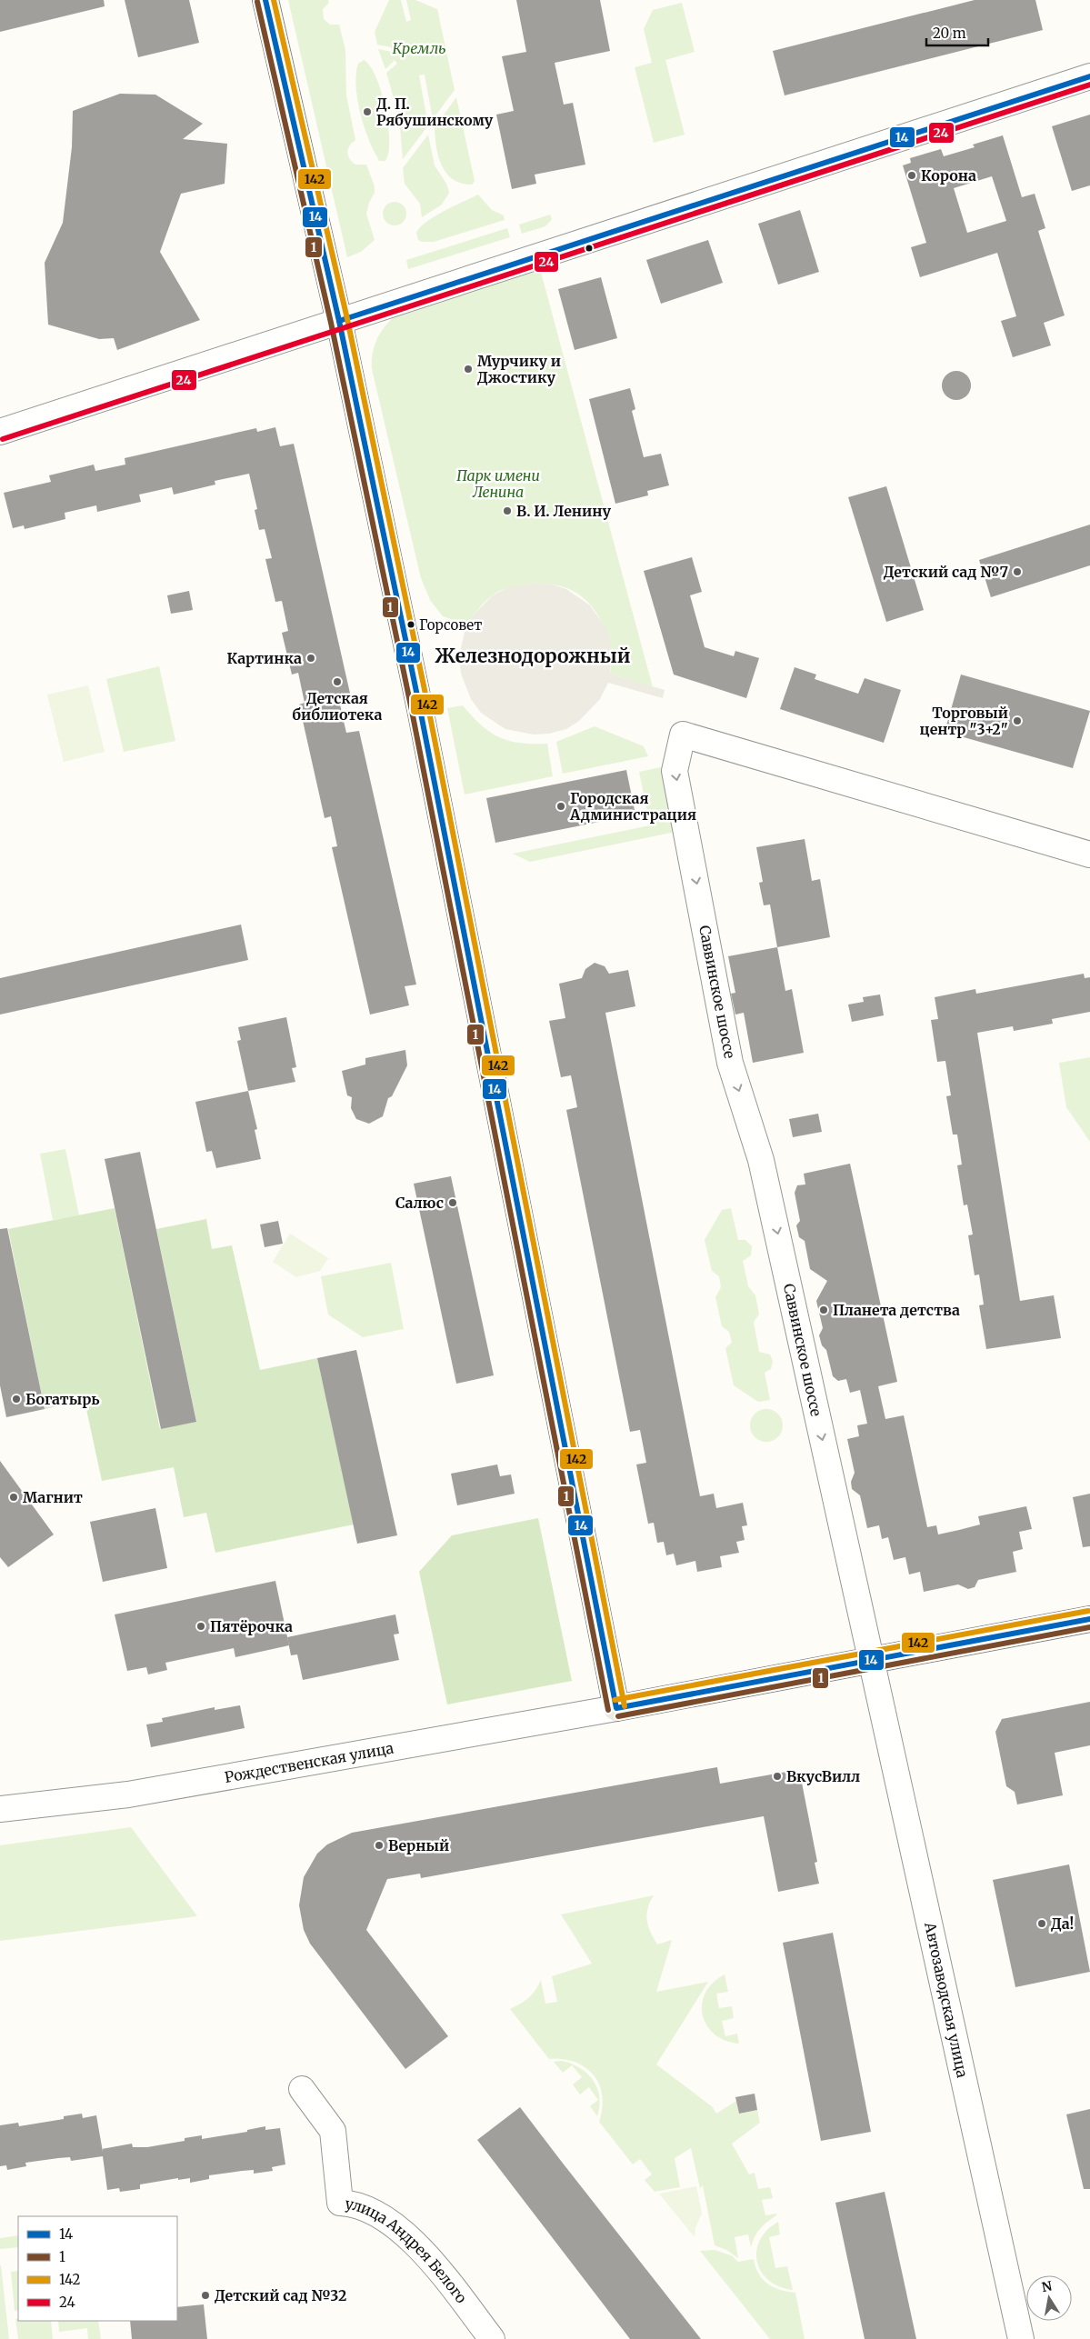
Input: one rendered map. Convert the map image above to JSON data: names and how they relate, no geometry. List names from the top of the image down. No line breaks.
{"streets":{"street":["Саввинское шоссе","Рождественская улица","Автозаводская улица","улица Андрея Белого"]},"crossings":[["Саввинское шоссе","Автозаводская улица"]],"districts":["Железнодорожный"],"parks":["Кремль","Парк имени Ленина"],"places":["Д. П. Рябушинскому","Корона","Мурчику и Джостику","В. И. Ленину","Детский сад №7","Горсовет","Картинка","Детская библиотека","Торговый центр \"3+2\"","Городская Администрация","Салюс","Планета детства","Богатырь","Магнит","Пятёрочка","ВкусВилл","Верный","Да!","Детский сад №32"],"lines":["transit line 14","transit line 142","transit line 1","transit line 24"],"legend":["14","1","142","24"],"scale_bar":"20 m","north":"top"}
